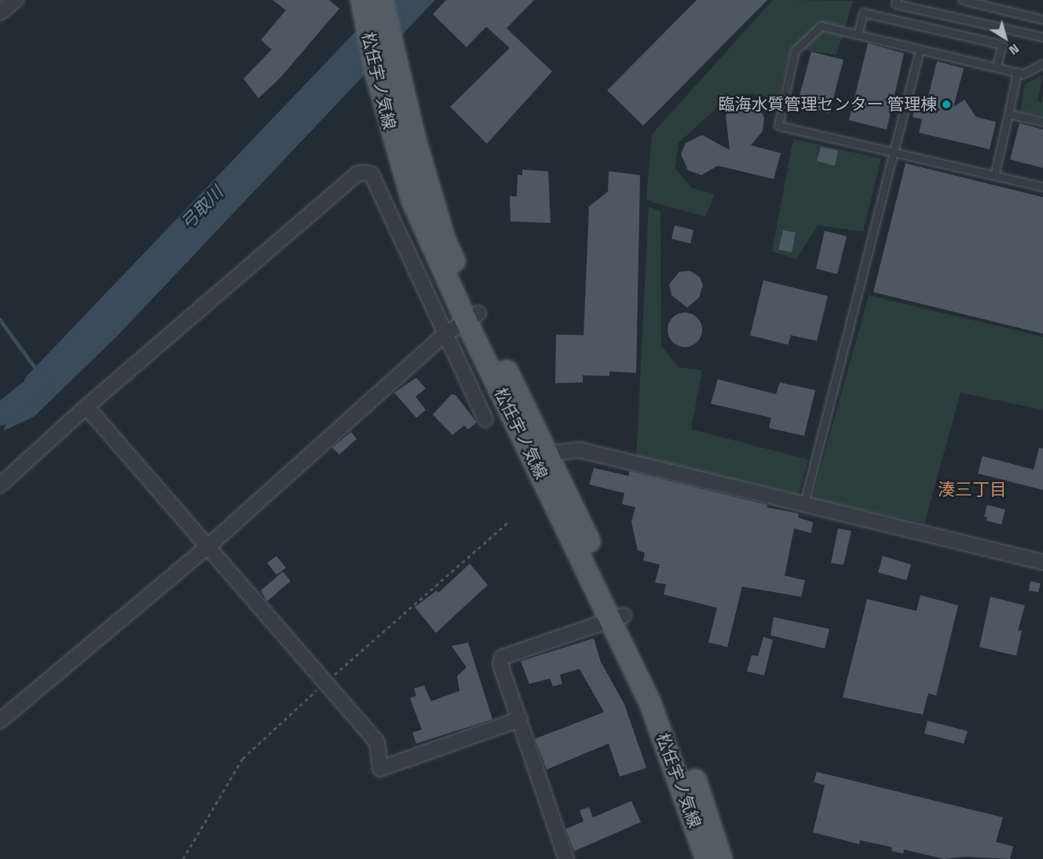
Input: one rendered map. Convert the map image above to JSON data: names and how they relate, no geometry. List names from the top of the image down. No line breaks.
{"streets":{"main road":["松任宇ノ気線"]},"districts":["湊三丁目"],"water":["弓取川"],"places":["臨海水質管理センター 管理棟"],"north":"bottom right"}
